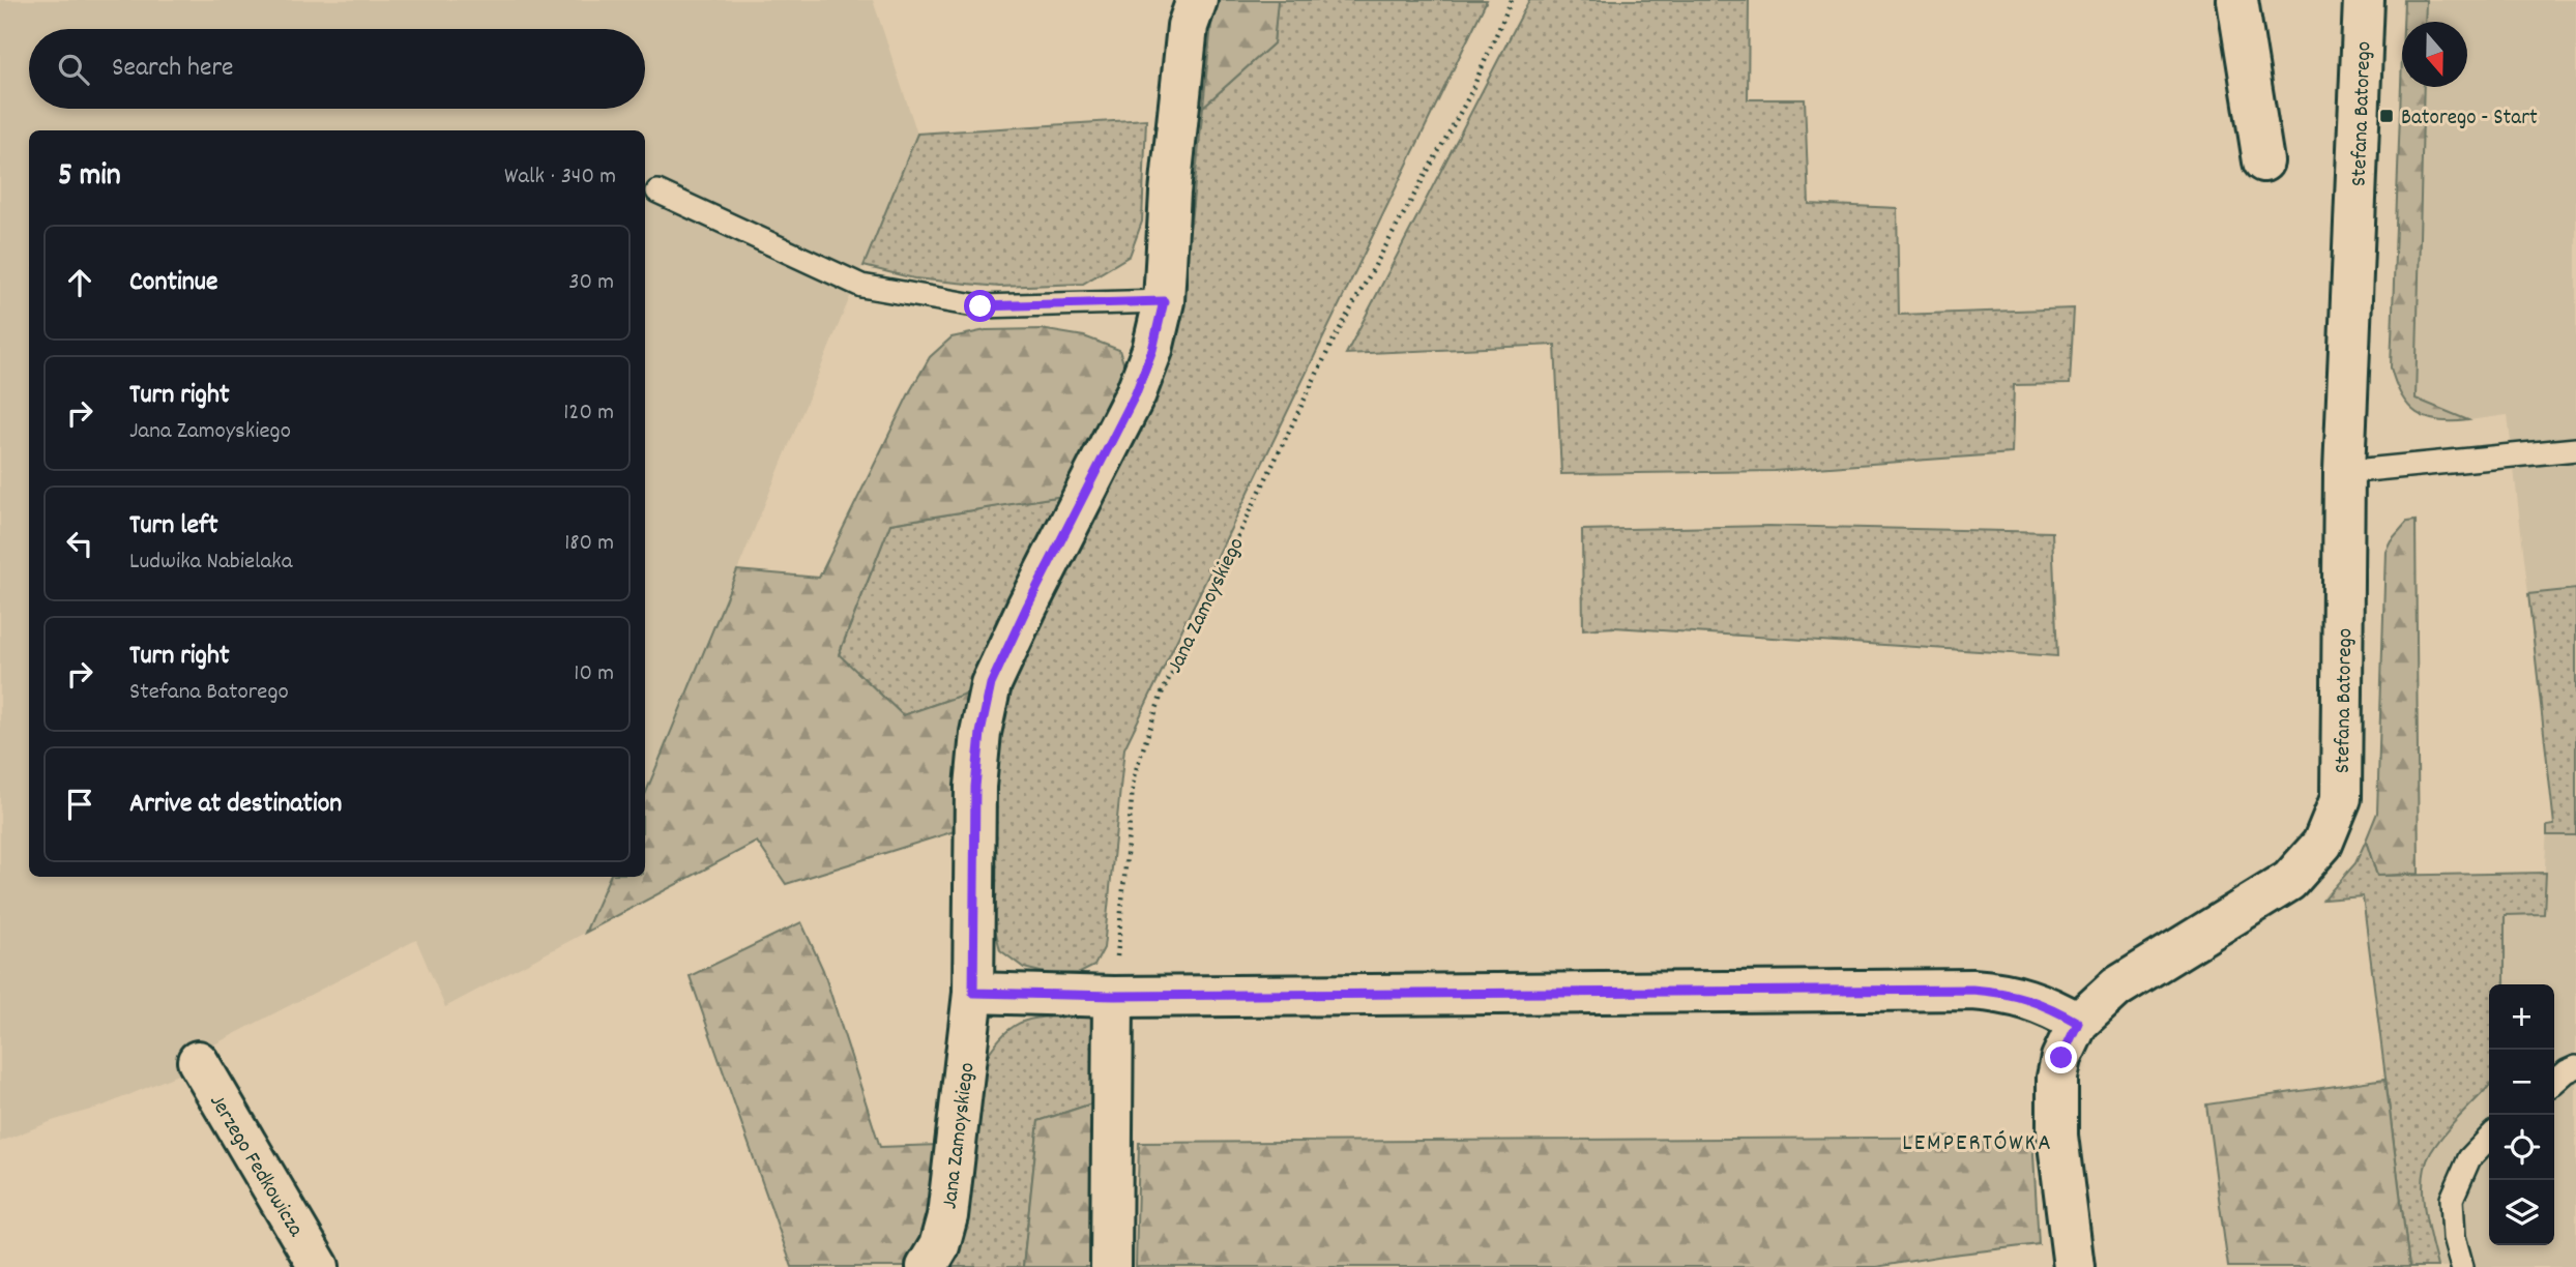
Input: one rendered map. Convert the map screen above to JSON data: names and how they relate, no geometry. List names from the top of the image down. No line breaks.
{"streets":{"street":["Stefana Batorego","Jana Zamoyskiego","Jerzego Fedkowicza"]},"districts":["LEMPERTÓWKA"],"places":{"transit":["Batorego - Start"]},"north":"bottom","page":{"search":"Search here","heading":["5 min","Walk · 340 m"],"list":[["Continue","30 m"],["Turn right","Jana Zamoyskiego","120 m"],["Turn left","Ludwika Nabielaka","180 m"],["Turn right","Stefana Batorego","10 m"],"Arrive at destination"],"map_buttons":["+","−"]}}
